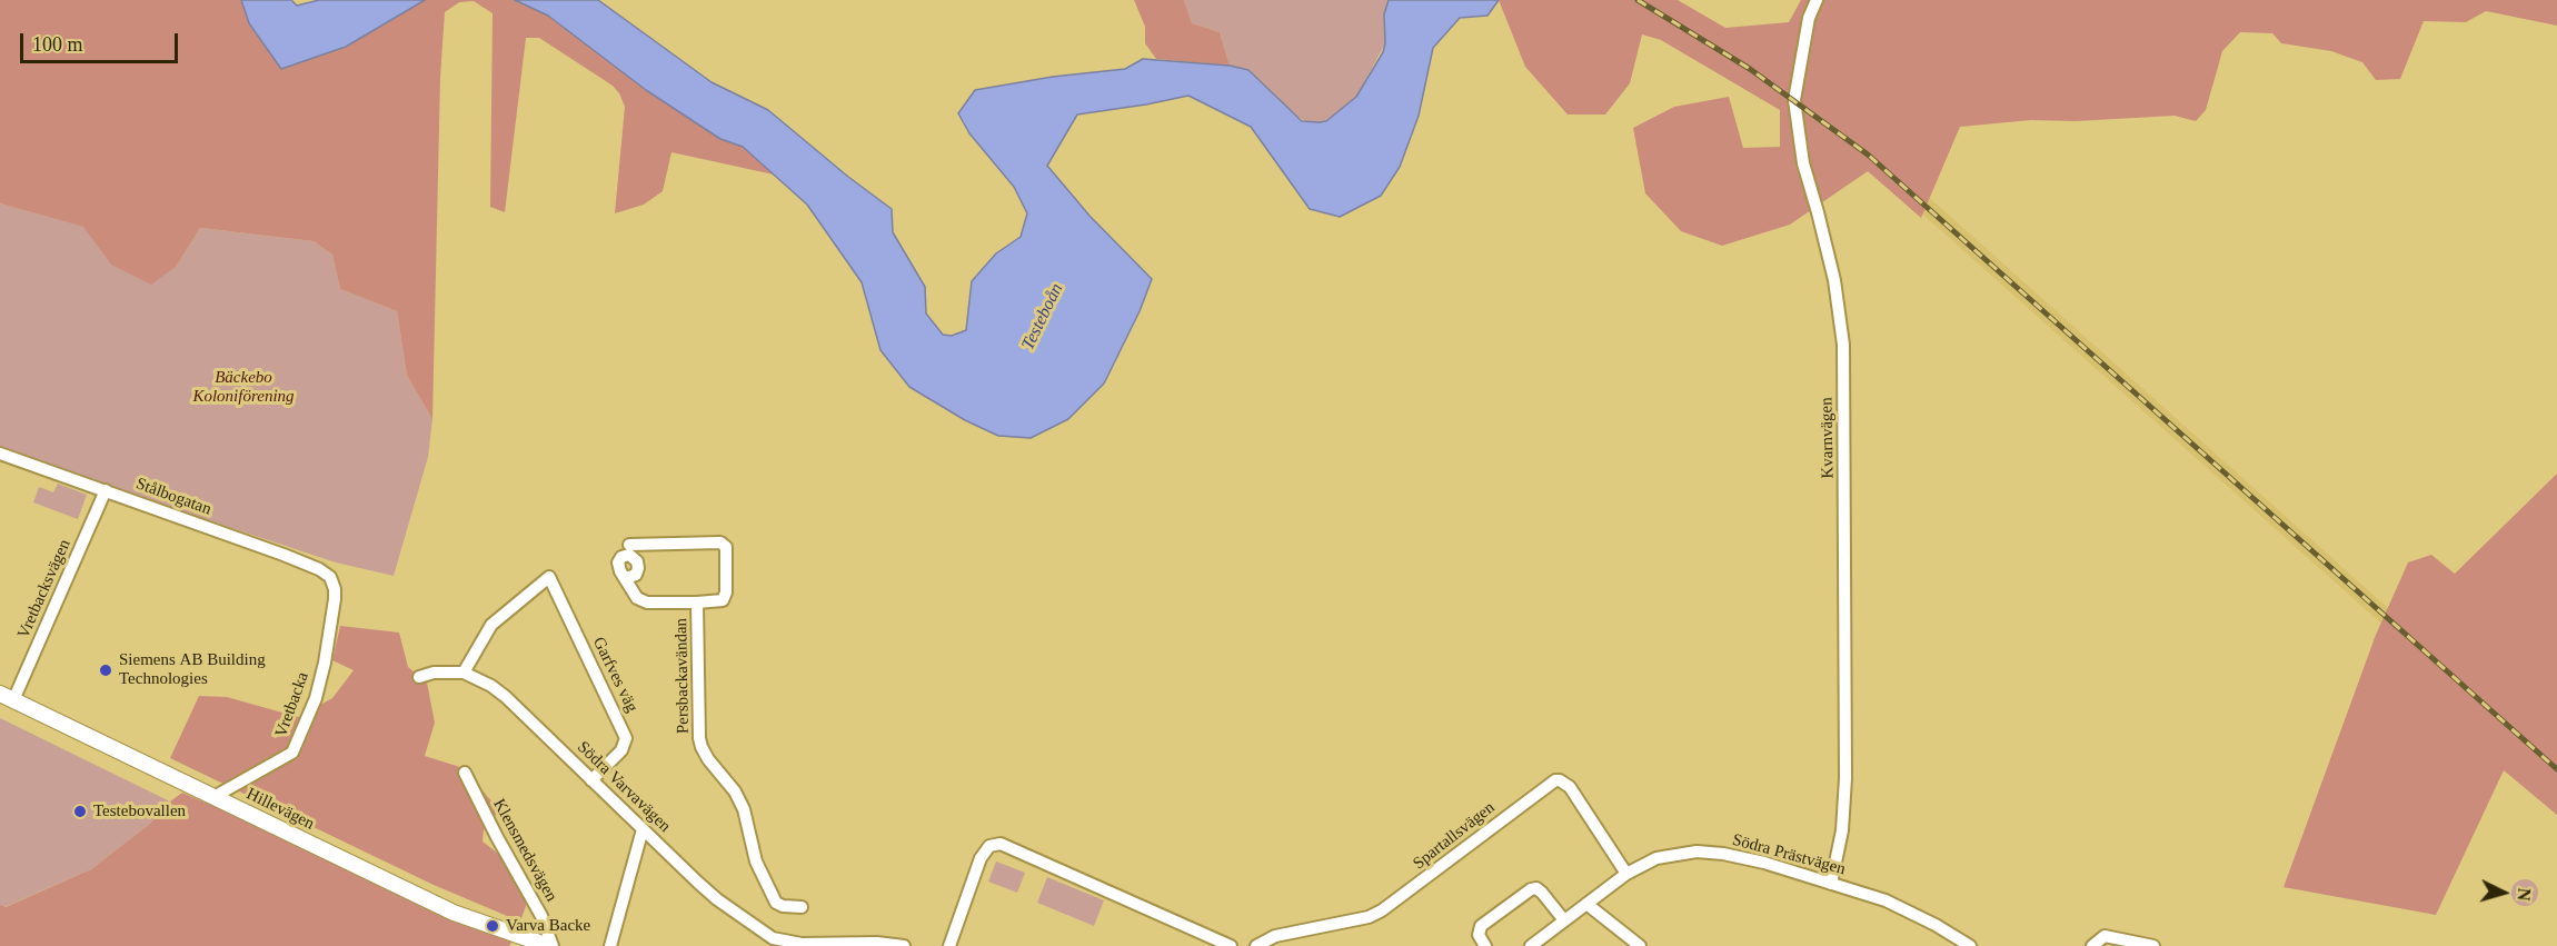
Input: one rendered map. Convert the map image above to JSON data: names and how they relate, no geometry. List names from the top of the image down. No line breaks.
{"streets":{"street":["Kvarnvägen","Stålbogatan","Vretbacksvägen","Garfves väg","Persbackavändan","Vretbacka","Södra Varvavägen","Hillevägen","Spartallsvägen","Klensmedsvägen","Södra Prästvägen"]},"crossings":[["Kvarnvägen","Södra Prästvägen"],["Stålbogatan","Vretbacksvägen"],["Stålbogatan","Vretbacka"],["Vretbacksvägen","Hillevägen"],["Garfves väg","Södra Varvavägen"],["Vretbacka","Hillevägen"],["Hillevägen","Klensmedsvägen"],["Spartallsvägen","Södra Prästvägen"]],"water":["Testeboån"],"parks":["Bäckebo Koloniförening"],"places":["Siemens AB Building Technologies","Testebovallen","Varva Backe"],"scale_bar":"100 m","north":"right"}
